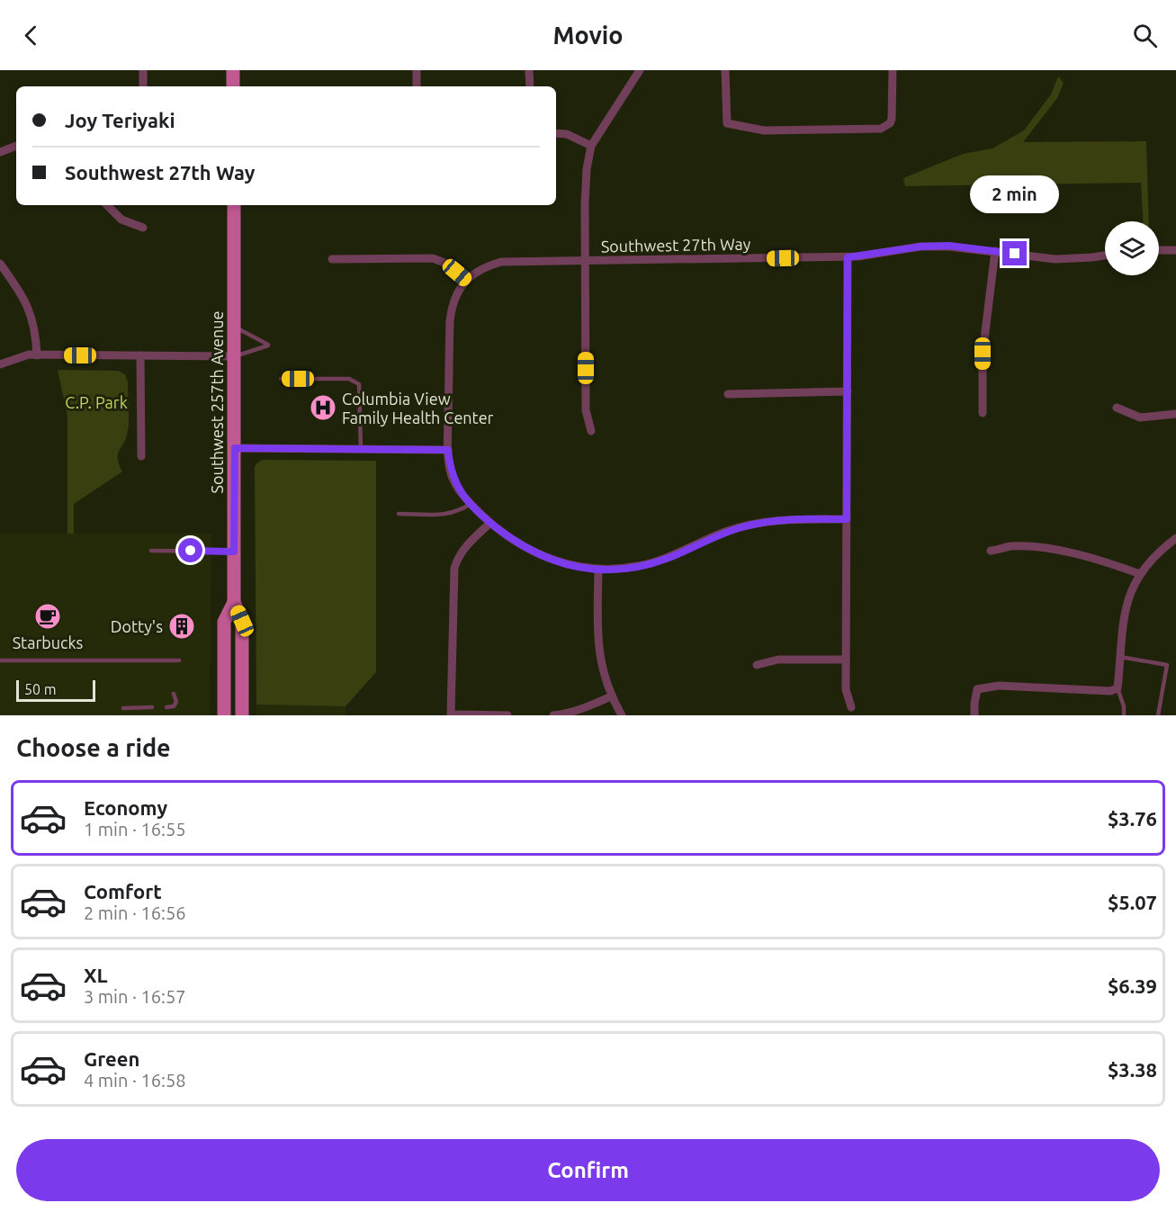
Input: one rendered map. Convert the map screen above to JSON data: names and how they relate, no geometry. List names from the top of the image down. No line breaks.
{"streets":{"main road":["Southwest 257th Avenue"],"street":["Southwest 27th Way"]},"parks":["C.P. Park"],"places":{"hospital":["Columbia View Family Health Center"],"cafe":["Starbucks"],"building":["Dotty's"]},"scale_bar":"50 m","page":{"header":"Movio","banner":["Joy Teriyaki","Southwest 27th Way"],"bubble":"2 min","scale":"50 m","heading":"Choose a ride","list":[{"name":"Economy","note":"1 min · 16:55","value":"$3.76"},{"name":"Comfort","note":"2 min · 16:56","value":"$5.07"},{"name":"XL","note":"3 min · 16:57","value":"$6.39"},{"name":"Green","note":"4 min · 16:58","value":"$3.38"}],"buttons":"Confirm"}}
